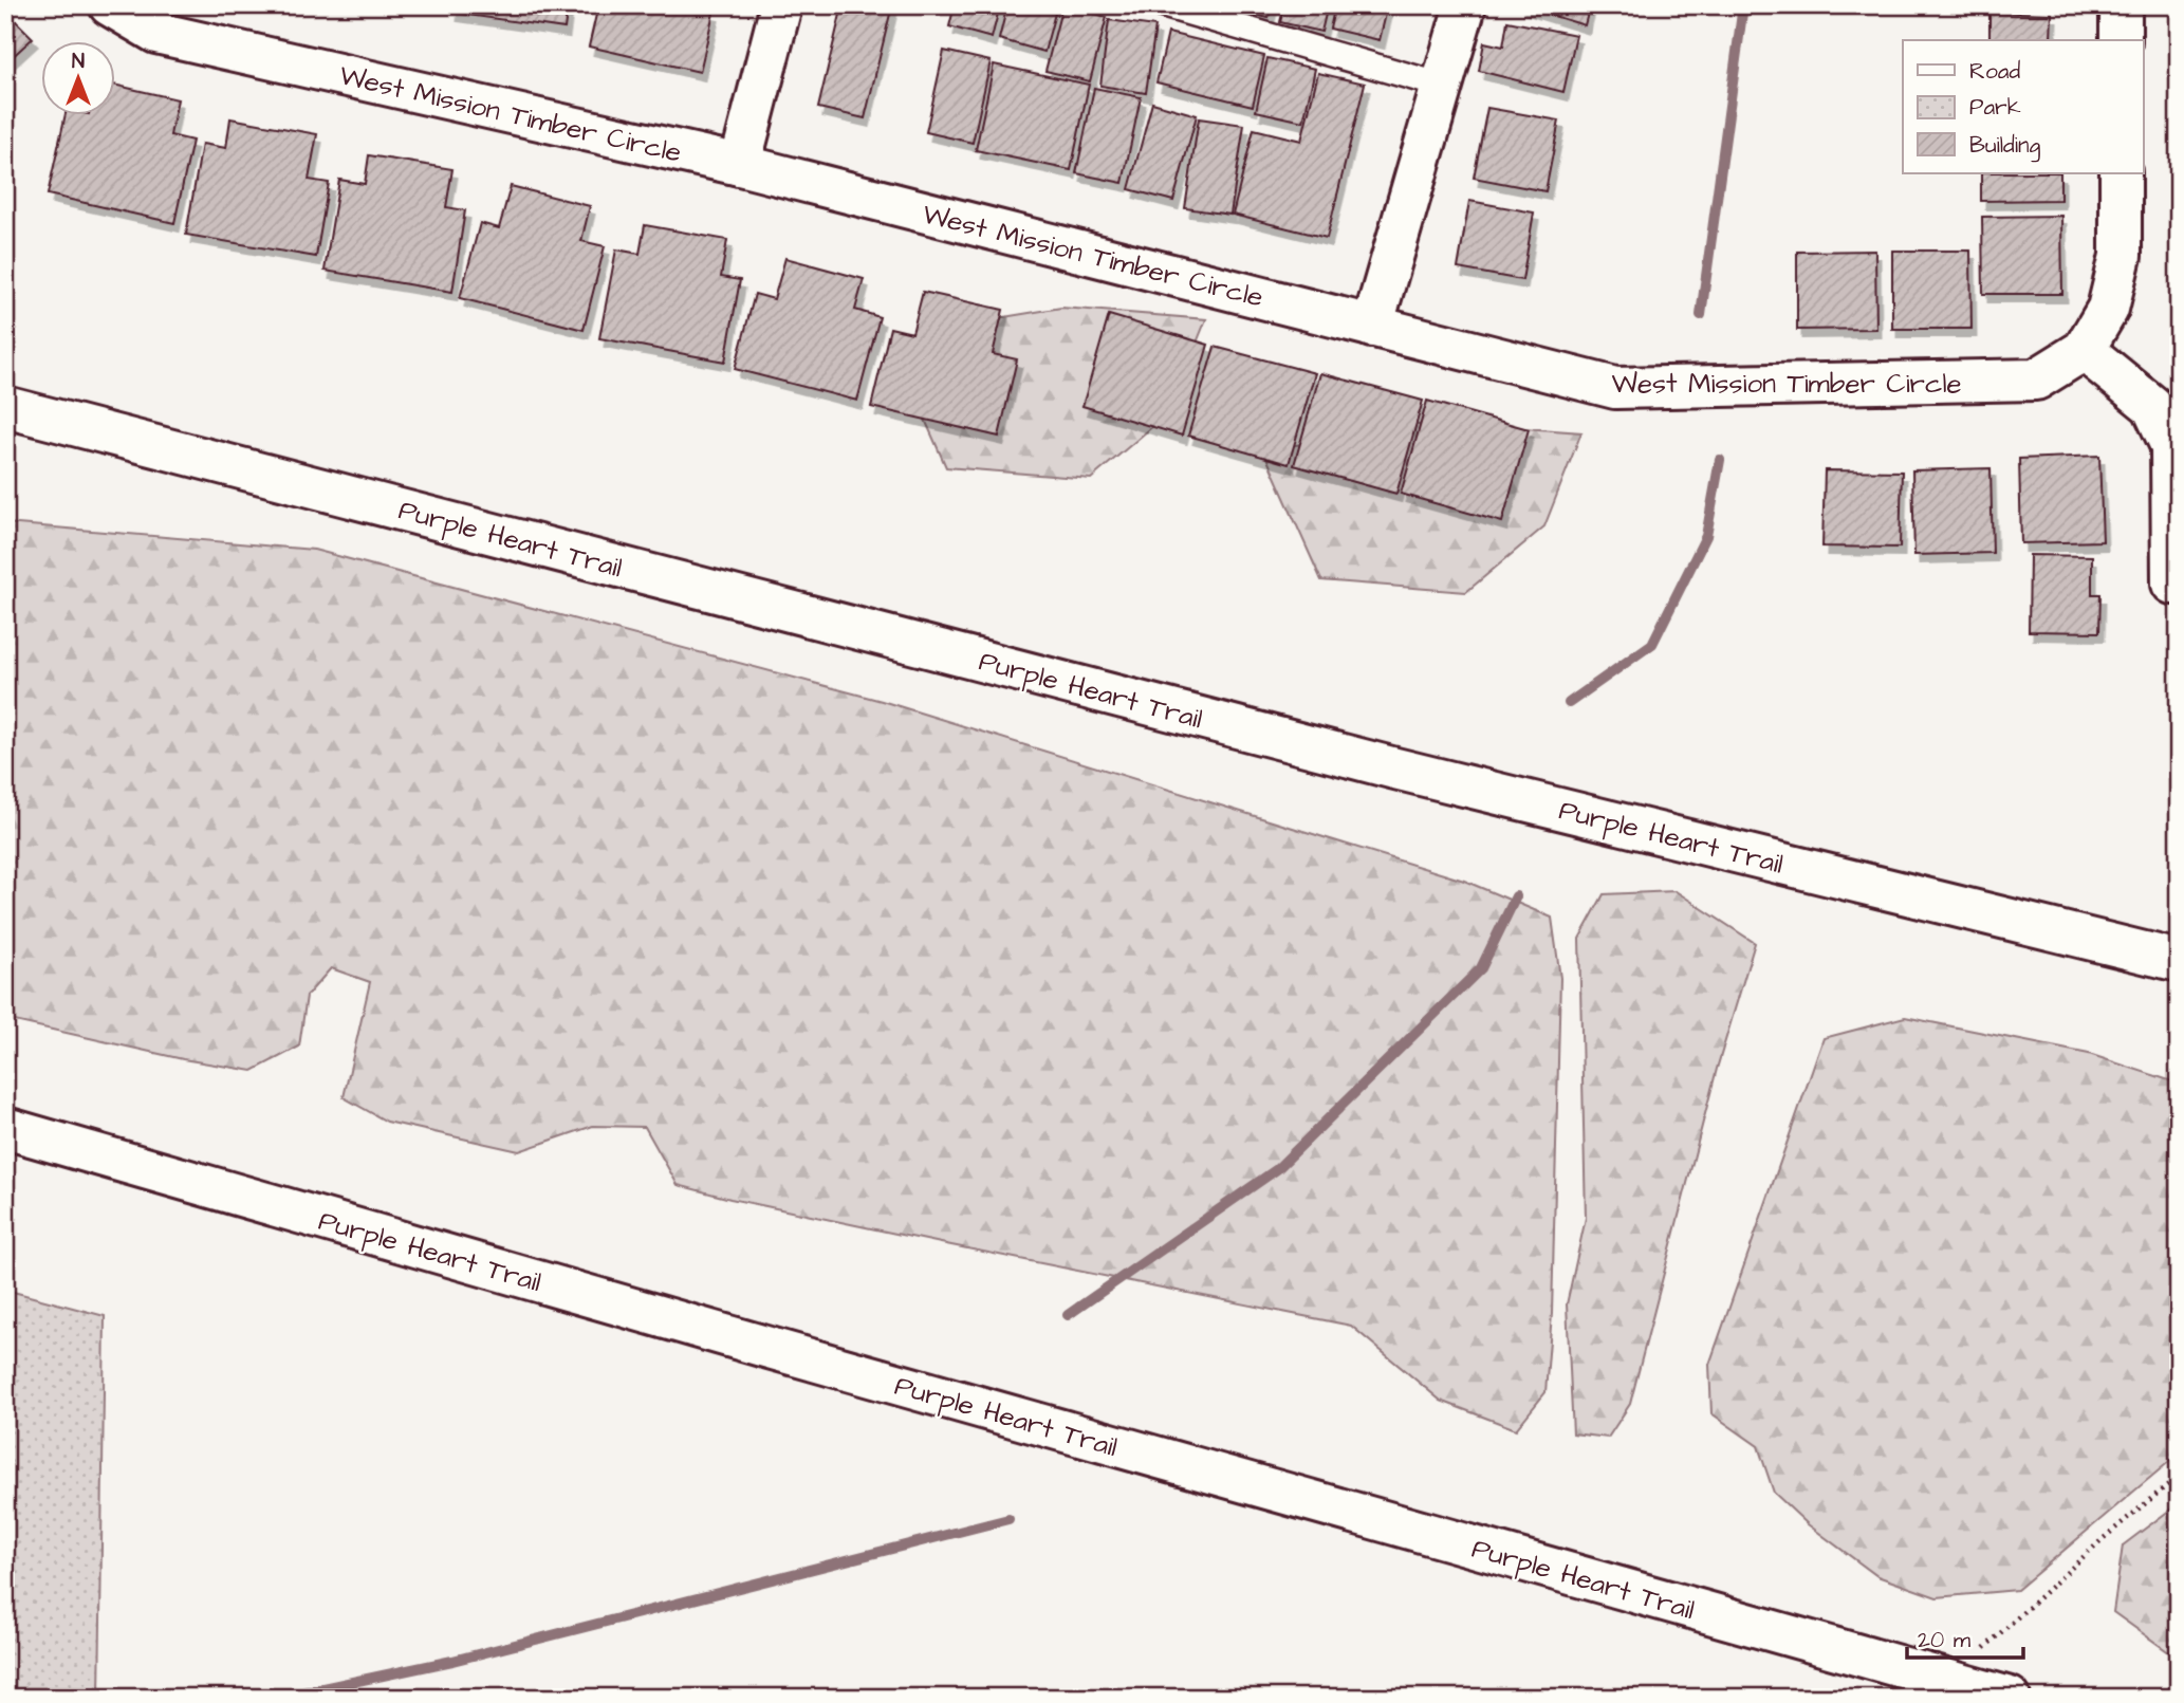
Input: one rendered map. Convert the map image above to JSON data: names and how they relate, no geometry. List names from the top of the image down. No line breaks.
{"streets":{"main road":["West Mission Timber Circle","Purple Heart Trail"]},"legend":["Road","Park","Building"],"scale_bar":"20 m","north":"top"}
